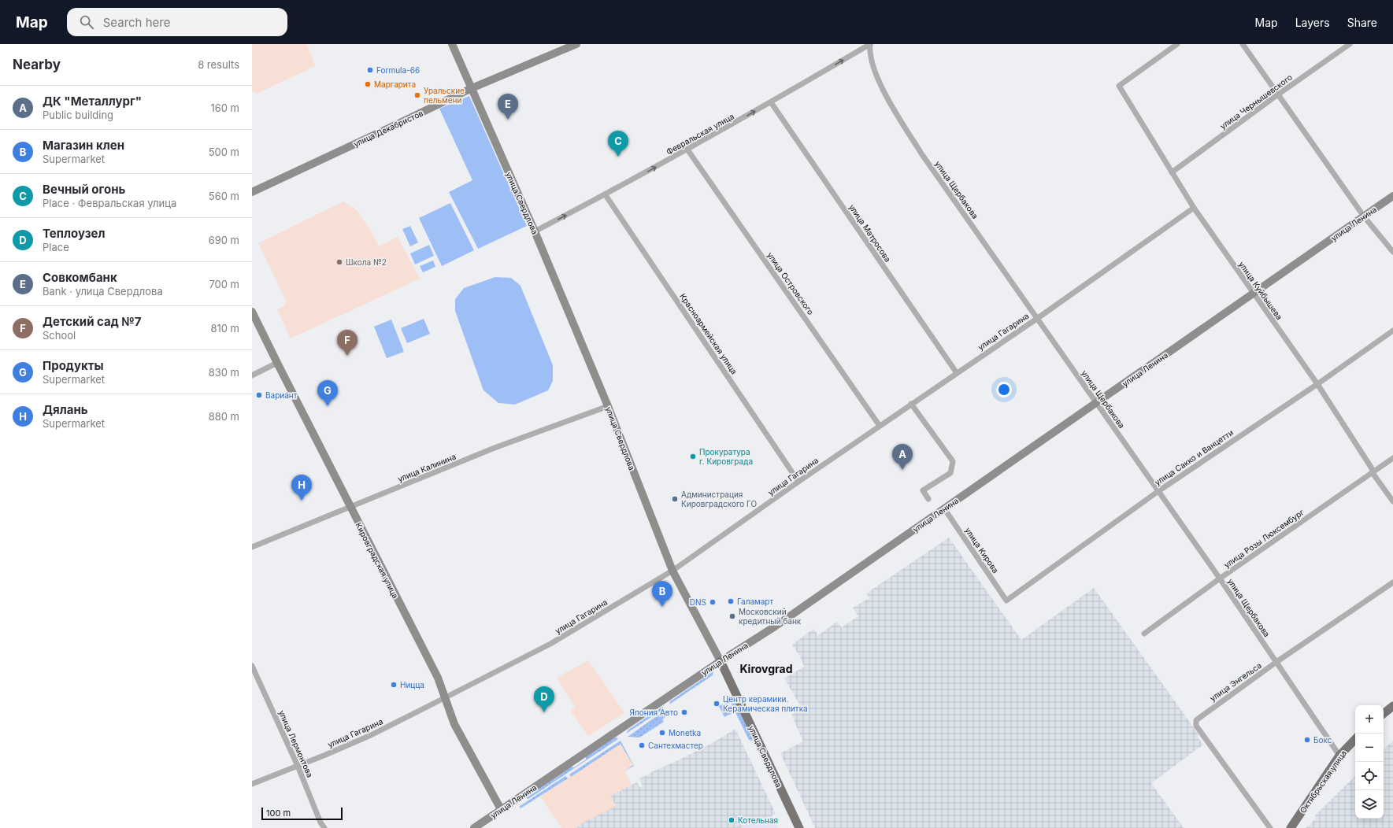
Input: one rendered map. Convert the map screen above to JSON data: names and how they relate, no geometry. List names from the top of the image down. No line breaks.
{"streets":{"main road":["улица Декабристов","улица Свердлова","улица Ленина","Кировградская улица","Октябрьская улица"],"street":["улица Чернышевского","Февральская улица","улица Щербакова","улица Матросова","улица Островского","улица Куйбышева","улица Гагарина","Красноармейская улица","улица Сакко и Ванцетти","улица Калинина","улица Розы Люксембург","улица Кирова","улица Энгельса","улица Лермонтова"]},"crossings":[["улица Чернышевского","улица Куйбышева"],["улица Декабристов","улица Свердлова"],["Февральская улица","улица Щербакова"],["Февральская улица","улица Свердлова"],["Февральская улица","улица Матросова"],["Февральская улица","улица Островского"],["Февральская улица","Красноармейская улица"],["улица Щербакова","улица Ленина"],["улица Щербакова","улица Гагарина"],["улица Щербакова","улица Сакко и Ванцетти"],["улица Щербакова","улица Розы Люксембург"],["улица Щербакова","улица Энгельса"],["улица Щербакова","Октябрьская улица"],["улица Свердлова","улица Ленина"],["улица Свердлова","улица Гагарина"],["улица Свердлова","улица Калинина"],["улица Ленина","улица Куйбышева"],["улица Ленина","улица Кирова"],["улица Ленина","Кировградская улица"],["улица Матросова","улица Гагарина"],["улица Островского","улица Гагарина"],["улица Куйбышева","улица Гагарина"],["улица Куйбышева","улица Сакко и Ванцетти"],["улица Куйбышева","улица Розы Люксембург"],["улица Гагарина","Красноармейская улица"],["улица Гагарина","Кировградская улица"],["улица Гагарина","улица Лермонтова"],["улица Сакко и Ванцетти","улица Кирова"],["улица Калинина","Кировградская улица"]],"one_way":["Февральская улица"],"districts":["Kirovgrad"],"places":["Formula-66","Маргарита","Уральские пельмени","Школа №2","Вариант","Прокуратура г. Кировграда","Администрация Кировградского ГО","Галамарт","DNS","Московский кредитный банк","Ницца","Центр керамики. Керамическая плитка","Япония Авто","Monetka","Бокс","Сантехмастер","Котельная"],"scale_bar":"100 m","page":{"header":"Map","search":"Search here","nav":["Map","Layers","Share"],"heading":["Nearby","8 results"],"list":[{"mark":"A","name":"ДК \"Металлург\"","note":"Public building","value":"160 m"},{"mark":"B","name":"Магазин клен","note":"Supermarket","value":"500 m"},{"mark":"C","name":"Вечный огонь","note":"Place · Февральская улица","value":"560 m"},{"mark":"D","name":"Теплоузел","note":"Place","value":"690 m"},{"mark":"E","name":"Совкомбанк","note":"Bank · улица Свердлова","value":"700 m"},{"mark":"F","name":"Детский сад №7","note":"School","value":"810 m"},{"mark":"G","name":"Продукты","note":"Supermarket","value":"830 m"},{"mark":"H","name":"Дялань","note":"Supermarket","value":"880 m"}],"pins":["E","C","F","G","A","H","B","D"],"map_buttons":["+","−"],"scale":"100 m"}}
